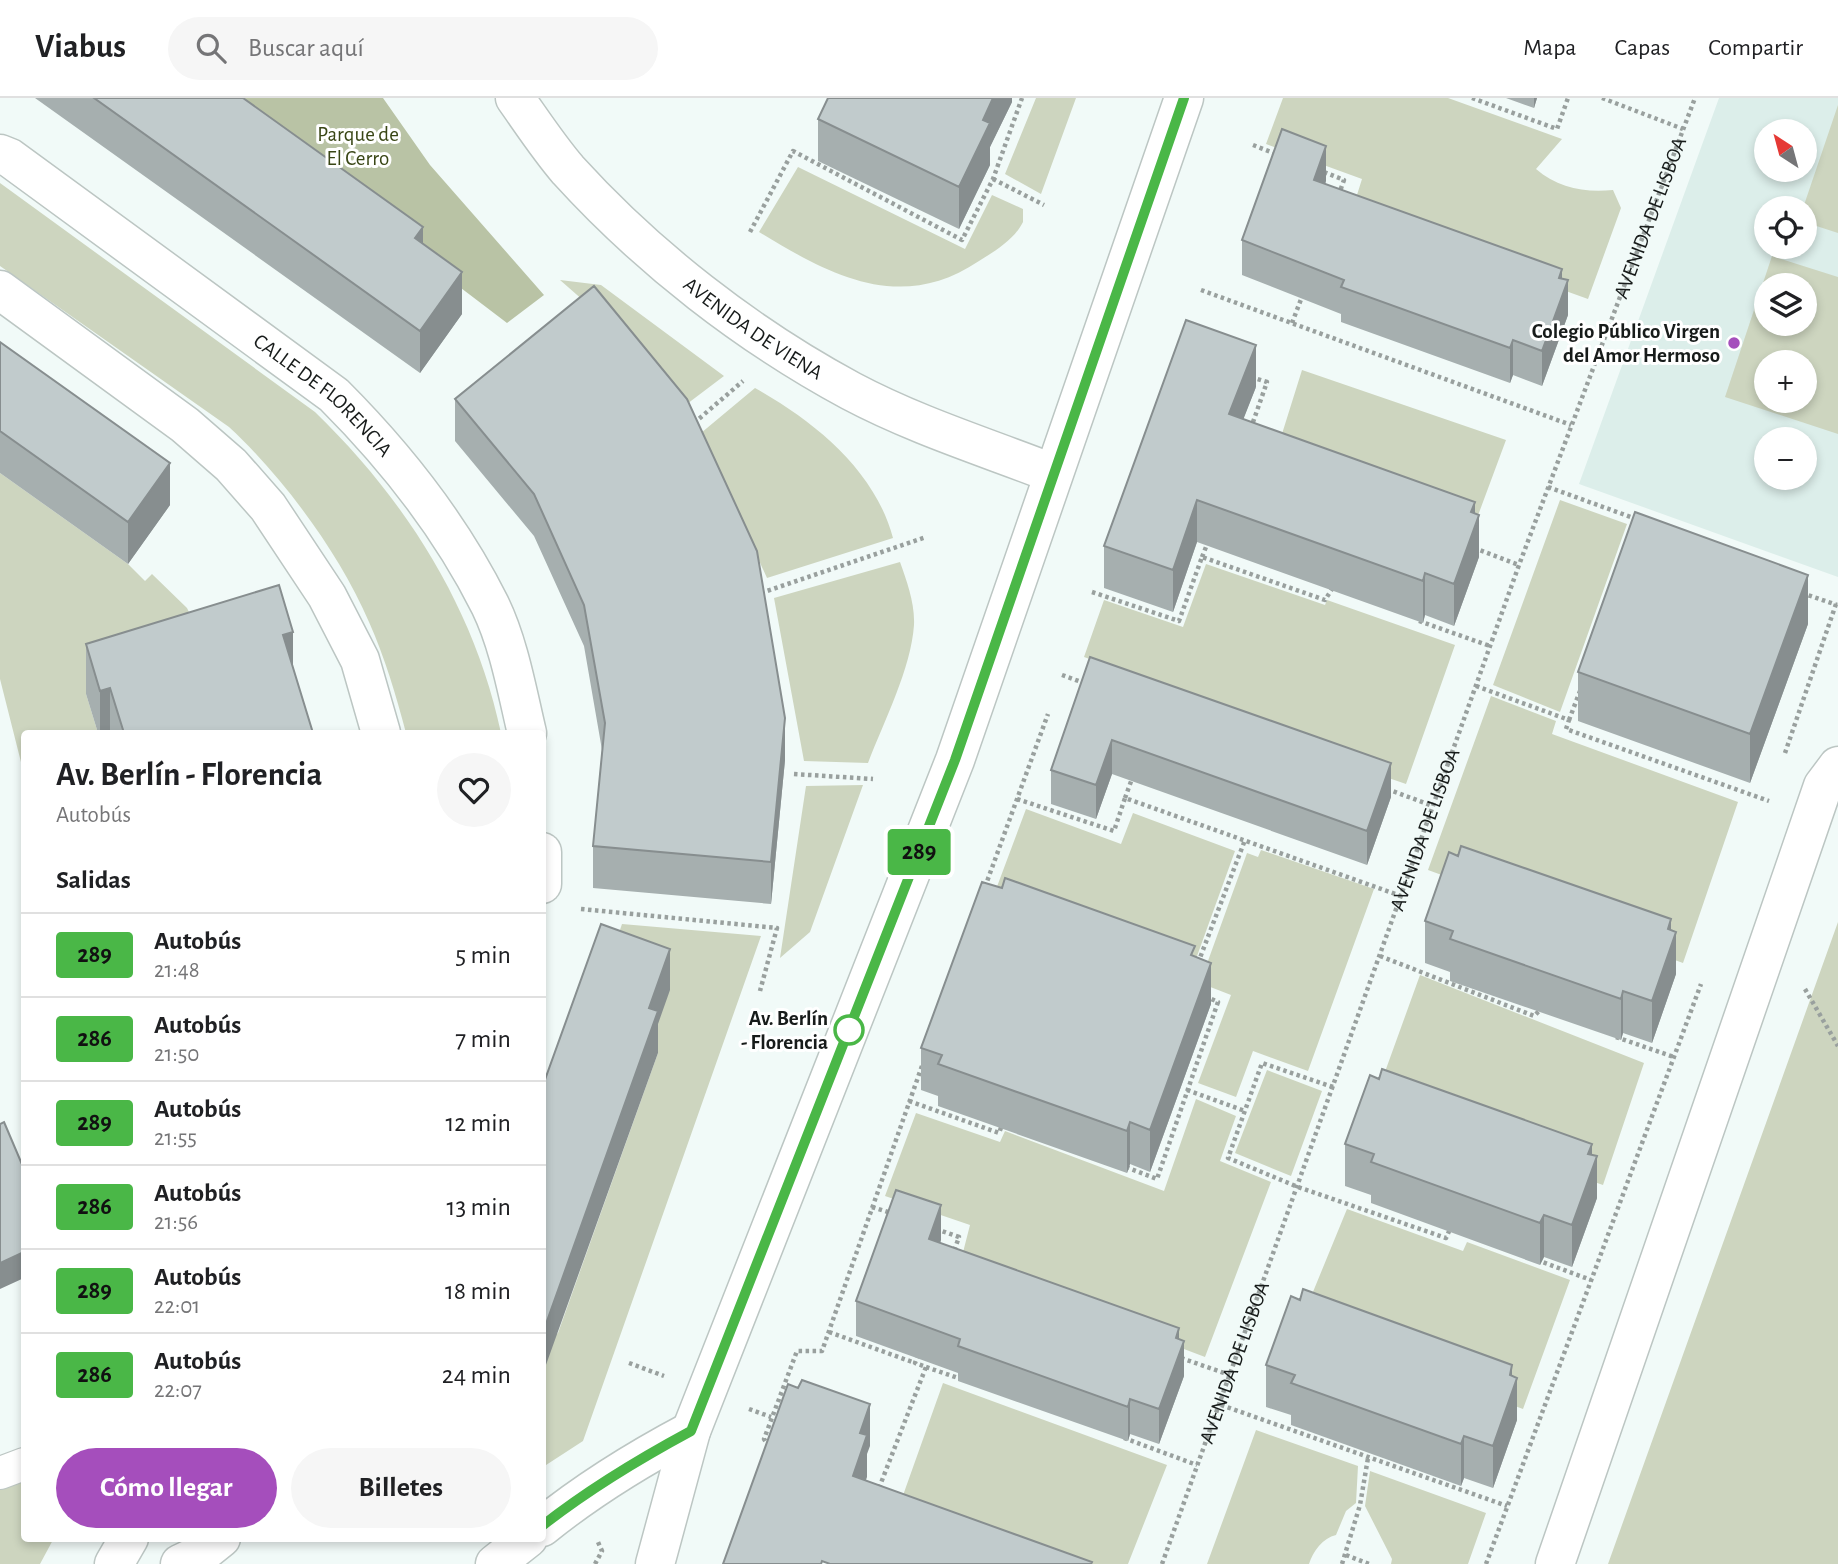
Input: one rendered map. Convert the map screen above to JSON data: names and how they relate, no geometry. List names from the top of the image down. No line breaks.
{"streets":{"street":["AVENIDA DE VIENA","CALLE DE FLORENCIA"],"path":["AVENIDA DE LISBOA"]},"parks":["Parque de El Cerro"],"places":["Colegio Público Virgen del Amor Hermoso","Av. Berlín - Florencia"],"lines":["bus line 289"],"north":"top left","page":{"header":"Viabus","search":"Buscar aquí","nav":["Mapa","Capas","Compartir"],"on_map":"289","map_buttons":["+","−"],"heading":[["Av. Berlín - Florencia","Autobús"],"Salidas"],"list":[{"mark":"289","name":"Autobús","note":"21:48","value":"5 min"},{"mark":"286","name":"Autobús","note":"21:50","value":"7 min"},{"mark":"289","name":"Autobús","note":"21:55","value":"12 min"},{"mark":"286","name":"Autobús","note":"21:56","value":"13 min"},{"mark":"289","name":"Autobús","note":"22:01","value":"18 min"},{"mark":"286","name":"Autobús","note":"22:07","value":"24 min"}],"buttons":["Cómo llegar","Billetes"]}}
